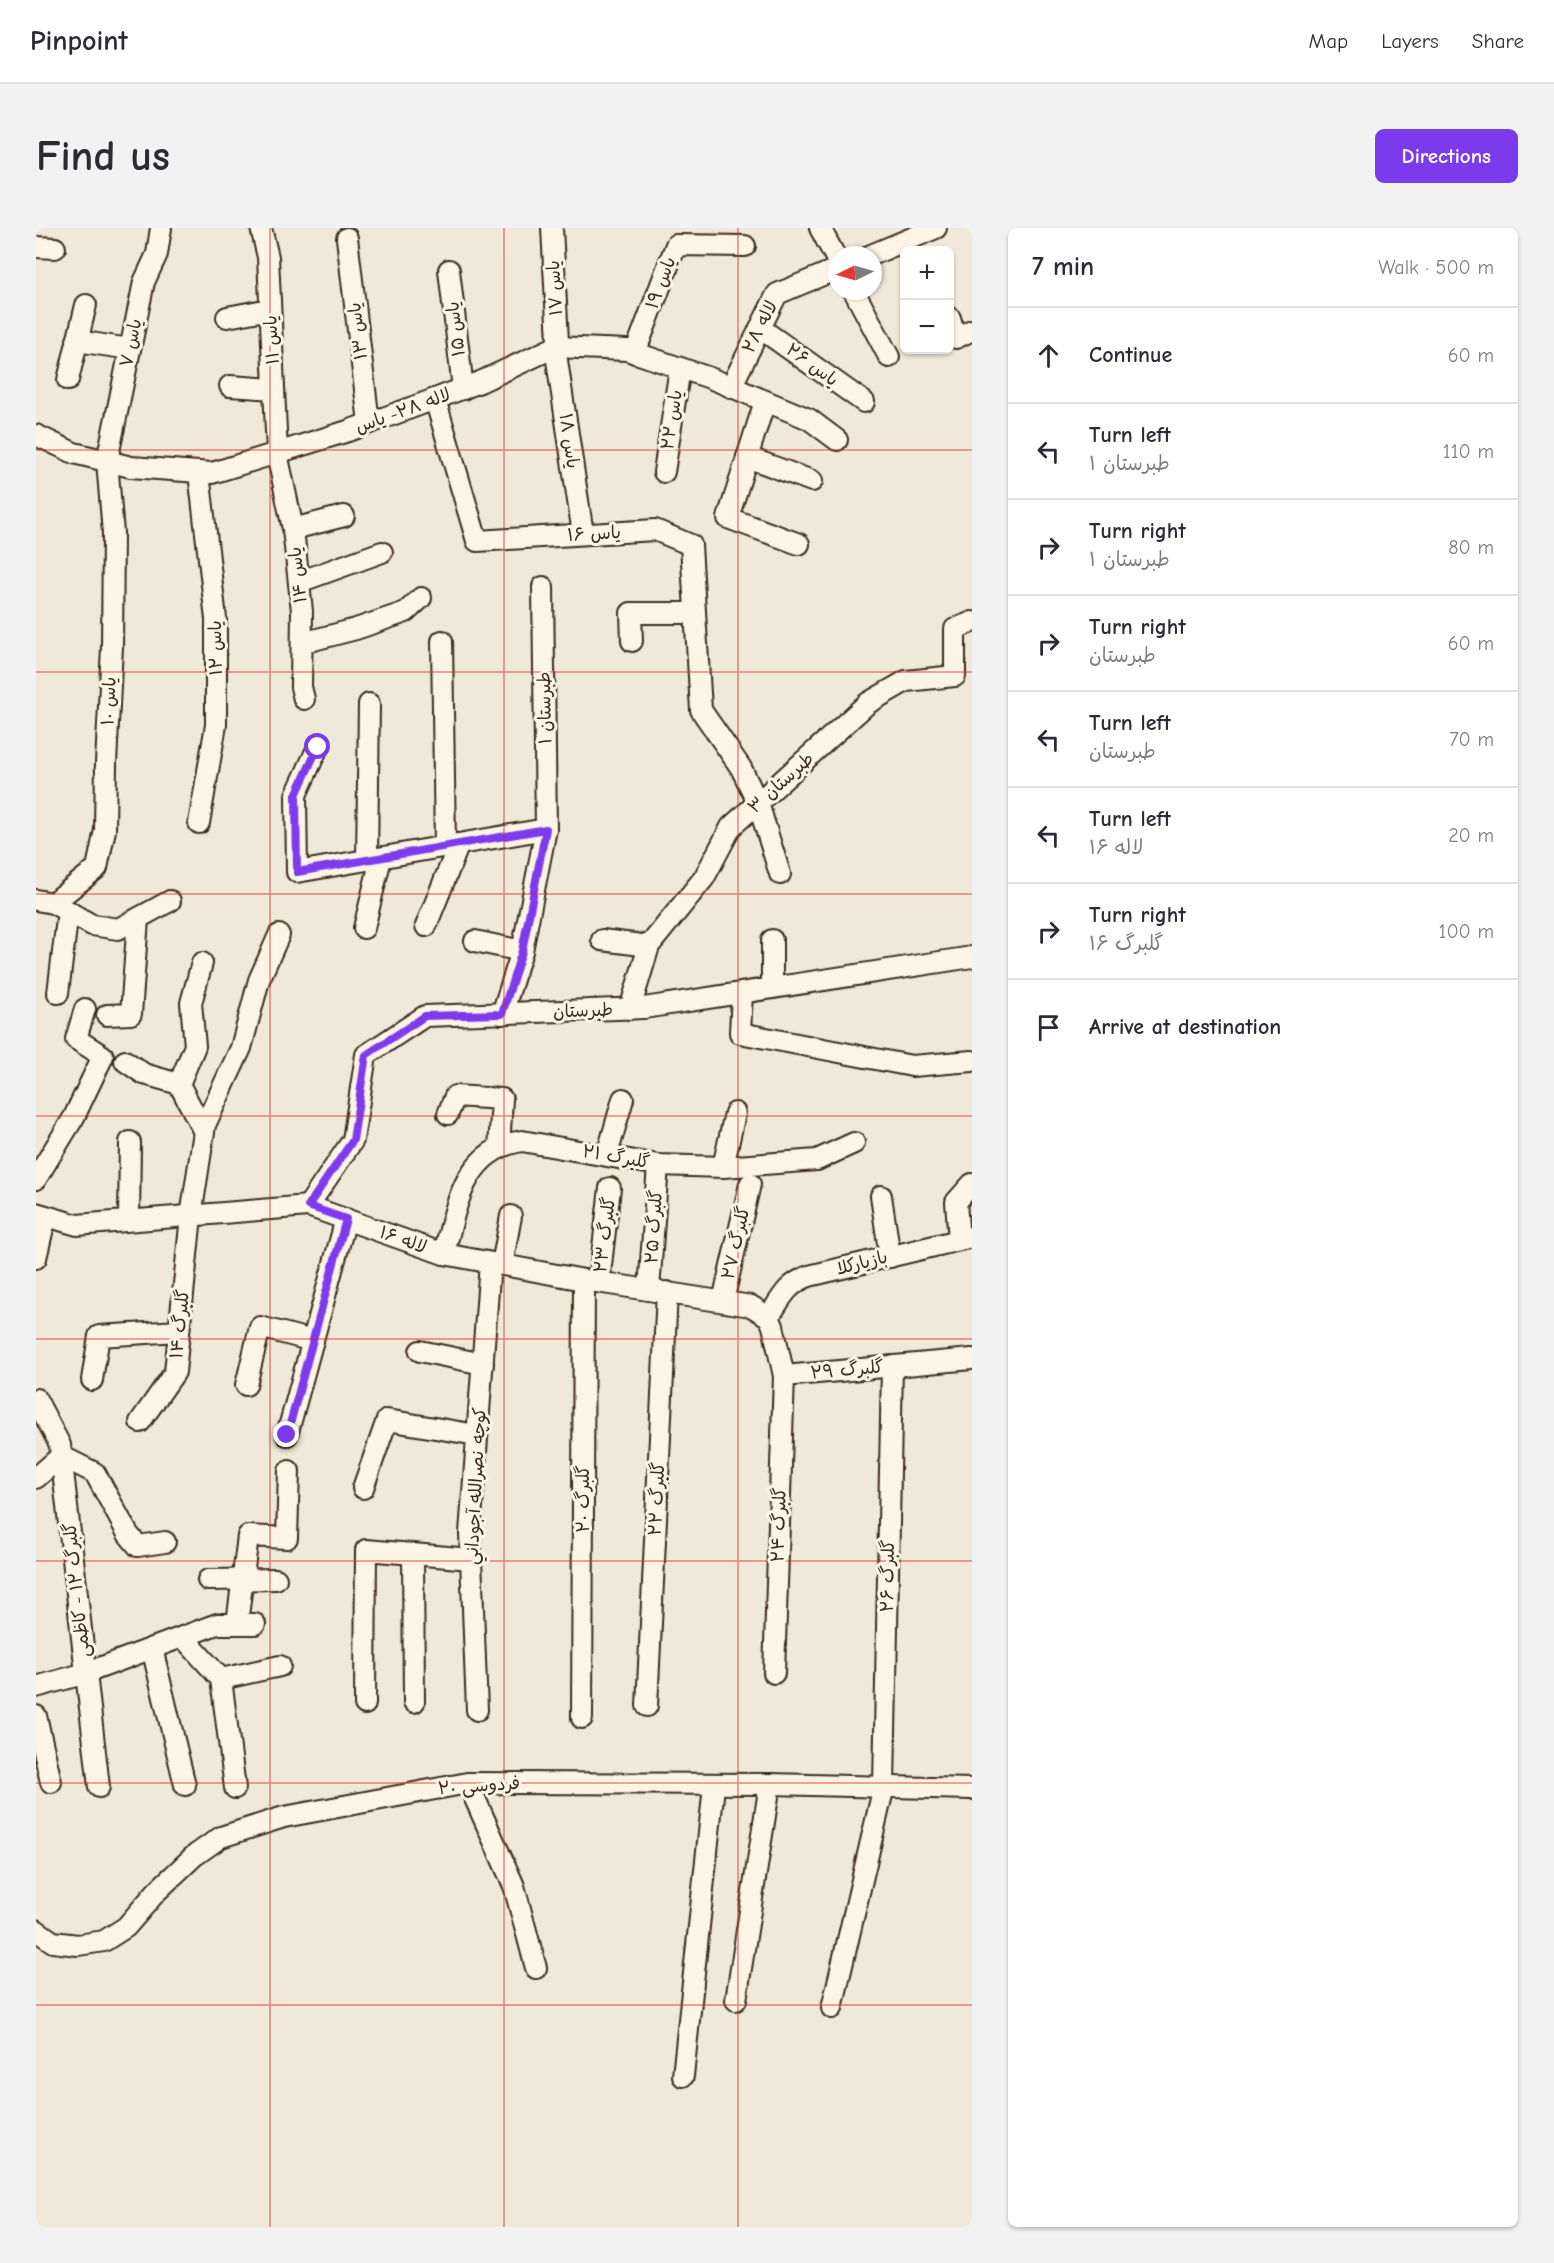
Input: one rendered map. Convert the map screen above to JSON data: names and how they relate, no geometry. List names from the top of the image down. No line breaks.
{"streets":{"street":["یاس ۱۹","یاس ۱۷","لاله ۲۸","یاس ۱۵","یاس ۱۳","یاس ۱۱","یاس ۷","یاس ۲۶","لاله ۲۸- یاس","یاس ۲۲","یاس ۱۸","یاس ۱۶","یاس ۱۴","یاس ۱۲","یاس ۱۰","طبرستان ۱","طبرستان ۳","طبرستان","گلبرگ ۲۱","گلبرگ ۲۵","گلبرگ ۲۳","لاله ۱۶","گلبرگ ۲۷","بازیارکلا","گلبرگ ۱۴","گلبرگ ۲۹","كوچه نصرالله آجوداني","گلبرگ ۲۰","گلبرگ ۲۲","گلبرگ ۲۴","گلبرگ ۲۶","گلبرگ ۱۲ - کاظمی","فردوسی ۲۰"]},"crossings":[["یاس ۱۹","لاله ۲۸- یاس"],["یاس ۱۷","لاله ۲۸- یاس"],["یاس ۱۷","یاس ۱۸"],["لاله ۲۸","یاس ۲۶"],["لاله ۲۸","لاله ۲۸- یاس"],["یاس ۱۵","لاله ۲۸- یاس"],["یاس ۱۳","لاله ۲۸- یاس"],["یاس ۱۱","لاله ۲۸- یاس"],["یاس ۱۱","یاس ۱۴"],["یاس ۷","لاله ۲۸- یاس"],["یاس ۷","یاس ۱۰"],["لاله ۲۸- یاس","یاس ۲۲"],["لاله ۲۸- یاس","یاس ۱۸"],["لاله ۲۸- یاس","یاس ۱۶"],["لاله ۲۸- یاس","یاس ۱۴"],["لاله ۲۸- یاس","یاس ۱۲"],["لاله ۲۸- یاس","یاس ۱۰"],["یاس ۱۸","یاس ۱۶"],["یاس ۱۶","طبرستان ۳"],["طبرستان ۱","طبرستان"],["طبرستان ۳","طبرستان"],["طبرستان","لاله ۱۶"],["گلبرگ ۲۱","گلبرگ ۲۵"],["گلبرگ ۲۱","لاله ۱۶"],["گلبرگ ۲۵","لاله ۱۶"],["گلبرگ ۲۵","گلبرگ ۲۲"],["گلبرگ ۲۳","لاله ۱۶"],["گلبرگ ۲۳","گلبرگ ۲۰"],["لاله ۱۶","گلبرگ ۲۷"],["لاله ۱۶","بازیارکلا"],["لاله ۱۶","گلبرگ ۱۴"],["لاله ۱۶","كوچه نصرالله آجوداني"],["لاله ۱۶","گلبرگ ۲۰"],["لاله ۱۶","گلبرگ ۲۲"],["گلبرگ ۲۹","گلبرگ ۲۴"],["گلبرگ ۲۹","گلبرگ ۲۶"],["گلبرگ ۲۶","فردوسی ۲۰"]],"north":"left","page":{"header":"Pinpoint","nav":["Map","Layers","Share"],"buttons":"Directions","title":"Find us","heading":["7 min","Walk · 500 m"],"map_buttons":["+","−"],"list":[["Continue","60 m"],["Turn left","طبرستان ۱","110 m"],["Turn right","طبرستان ۱","80 m"],["Turn right","طبرستان","60 m"],["Turn left","طبرستان","70 m"],["Turn left","لاله ۱۶","20 m"],["Turn right","گلبرگ ۱۶","100 m"],"Arrive at destination"]}}
